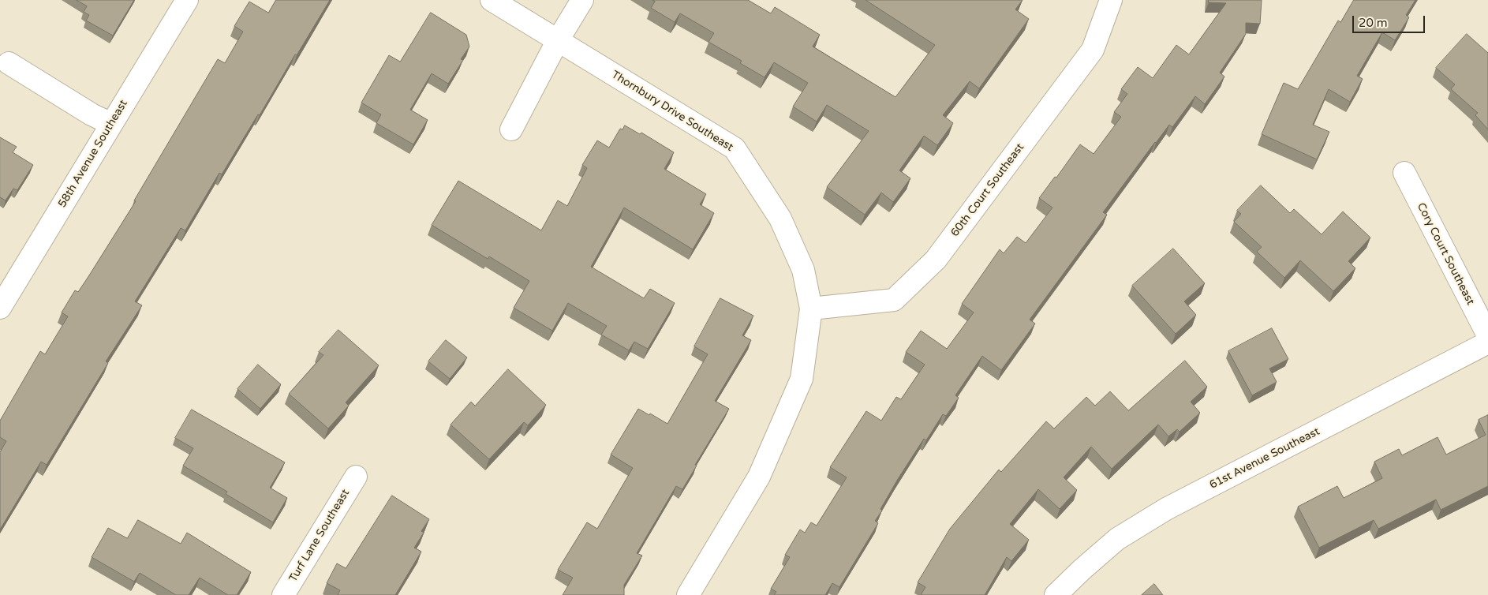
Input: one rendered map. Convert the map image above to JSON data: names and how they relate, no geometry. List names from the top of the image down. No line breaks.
{"streets":{"street":["Thornbury Drive Southeast","58th Avenue Southeast","60th Court Southeast","Cory Court Southeast","61st Avenue Southeast","Turf Lane Southeast"]},"crossings":[["Thornbury Drive Southeast","60th Court Southeast"]],"scale_bar":"20 m"}
